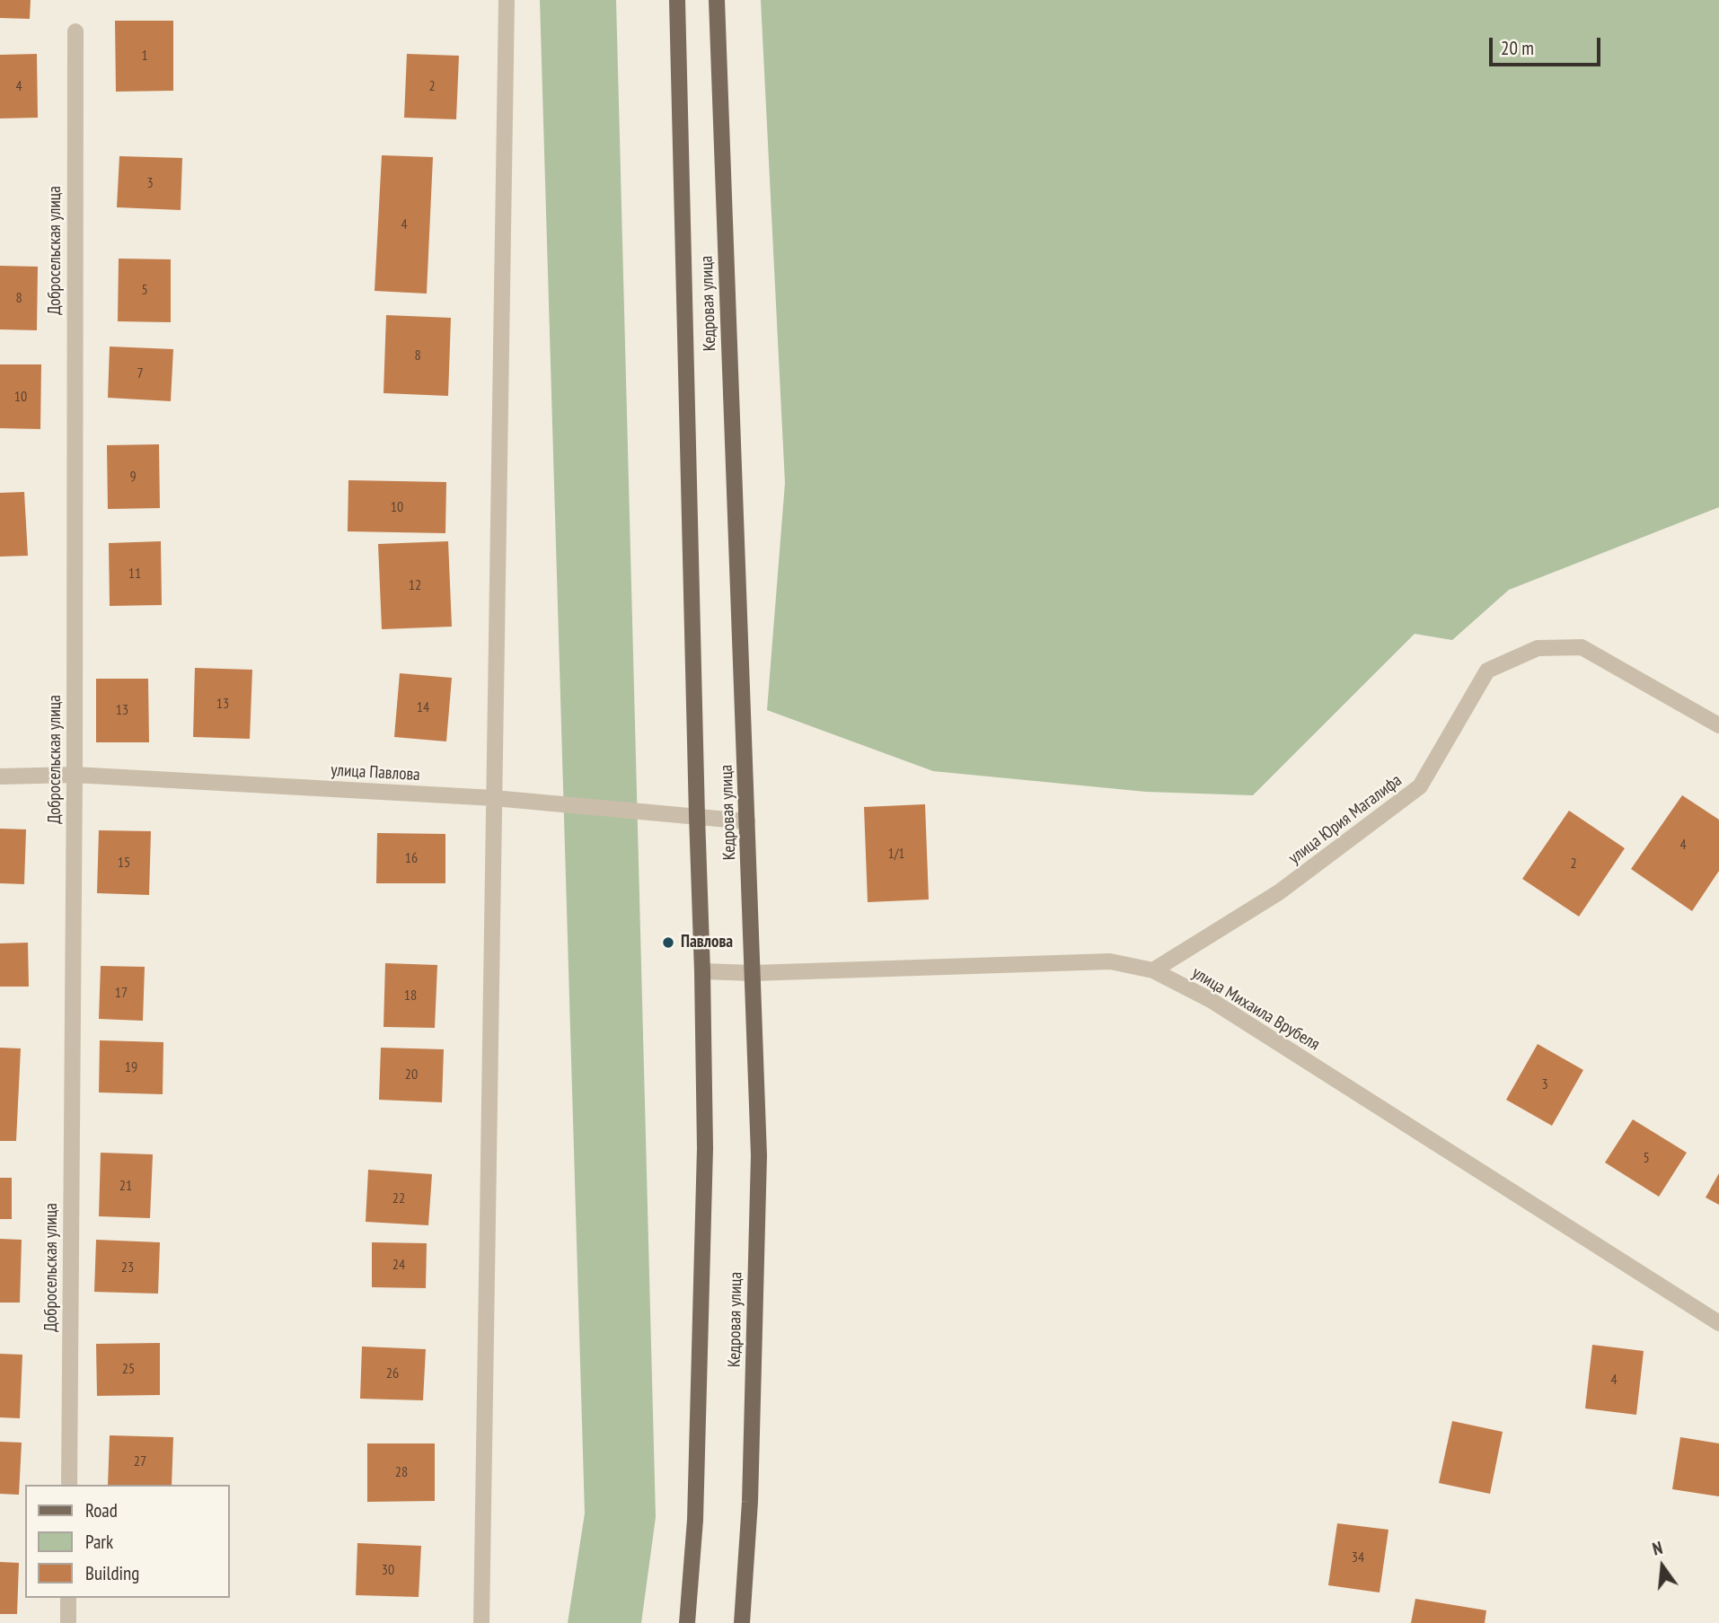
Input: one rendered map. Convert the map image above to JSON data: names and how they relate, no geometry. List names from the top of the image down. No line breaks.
{"streets":{"main road":["Кедровая улица"],"street":["Добросельская улица","улица Павлова","улица Юрия Магалифа","улица Михаила Врубеля"]},"crossings":[["Добросельская улица","улица Павлова"],["Кедровая улица","улица Павлова"],["Кедровая улица","улица Михаила Врубеля"],["улица Юрия Магалифа","улица Михаила Врубеля"]],"places":["Павлова"],"house_numbers":["1","4","2","3","4","5","8","8","7","10","9","10","11","12","13","14","13","4","1/1","16","15","2","17","18","19","20","3","5","21","22","24","23","25","26","4","27","28","34","30"],"legend":["Road","Park","Building"],"scale_bar":"20 m","north":"top"}
